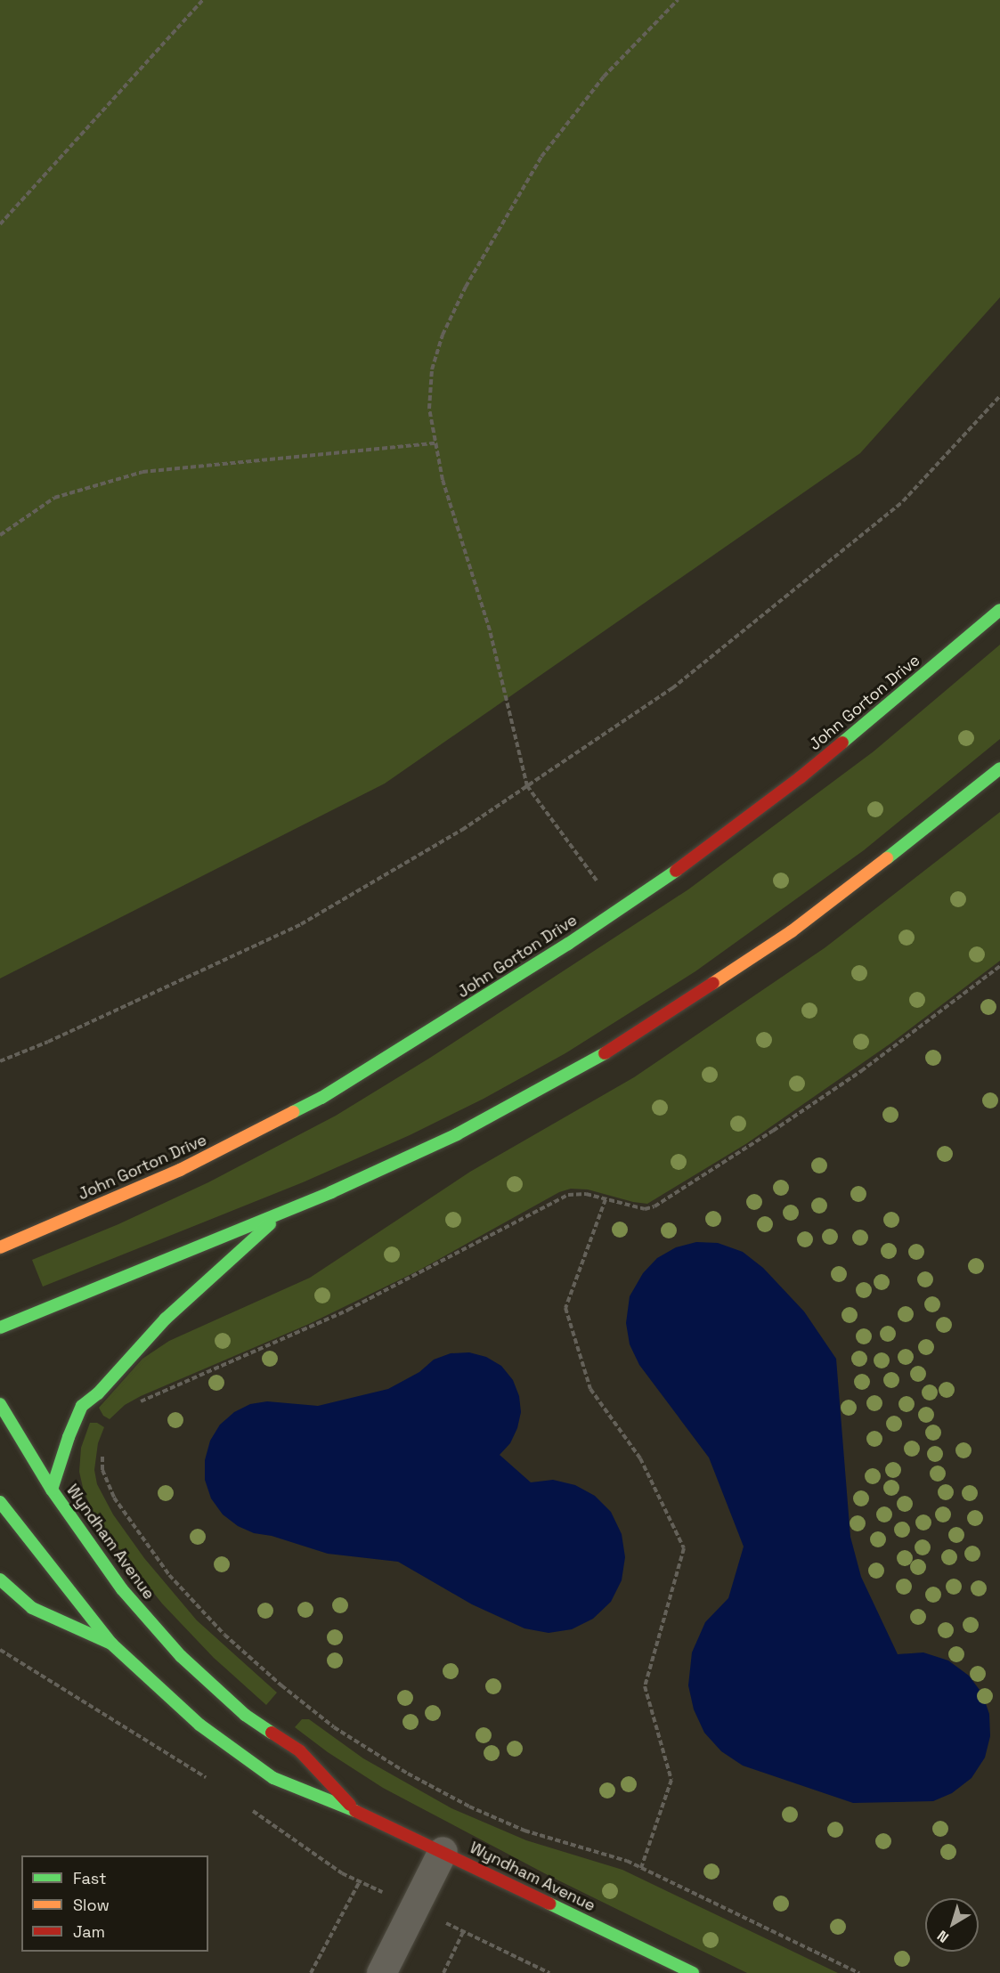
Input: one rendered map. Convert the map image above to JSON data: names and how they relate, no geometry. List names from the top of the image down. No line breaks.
{"streets":{"main road":["John Gorton Drive","Wyndham Avenue"]},"legend":["Fast","Slow","Jam"],"north":"bottom left"}
